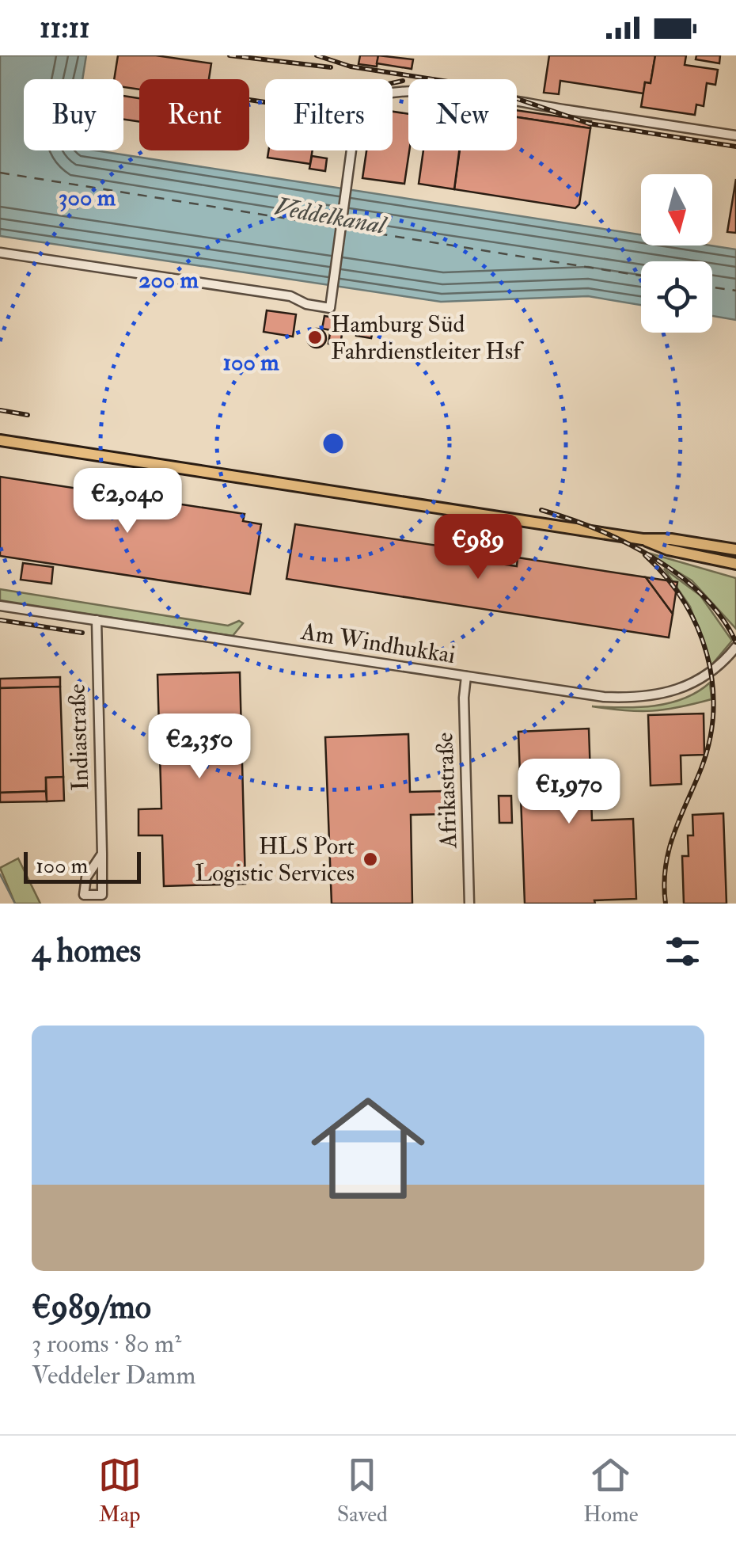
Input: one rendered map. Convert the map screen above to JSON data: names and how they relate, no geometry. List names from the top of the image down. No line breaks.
{"streets":{"street":["Am Windhukkai","Indiastraße","Afrikastraße"]},"crossings":[["Am Windhukkai","Indiastraße"],["Am Windhukkai","Afrikastraße"]],"water":["Veddelkanal"],"places":["Hamburg Süd Fahrdienstleiter Hsf","HLS Port Logistic Services"],"scale_bar":"100 m","north":"bottom","page":{"status":"11:11","chip":["Buy","Rent","Filters","New"],"price":["€2,040","€989","€2,350","€1,970"],"scale":"100 m","heading":"4 homes","list":[{"name":"€989/mo","note":"3 rooms · 80 m² · Veddeler Damm"}],"tabs":["Map","Saved","Home"]},"rings":["300 m","200 m","100 m"]}
